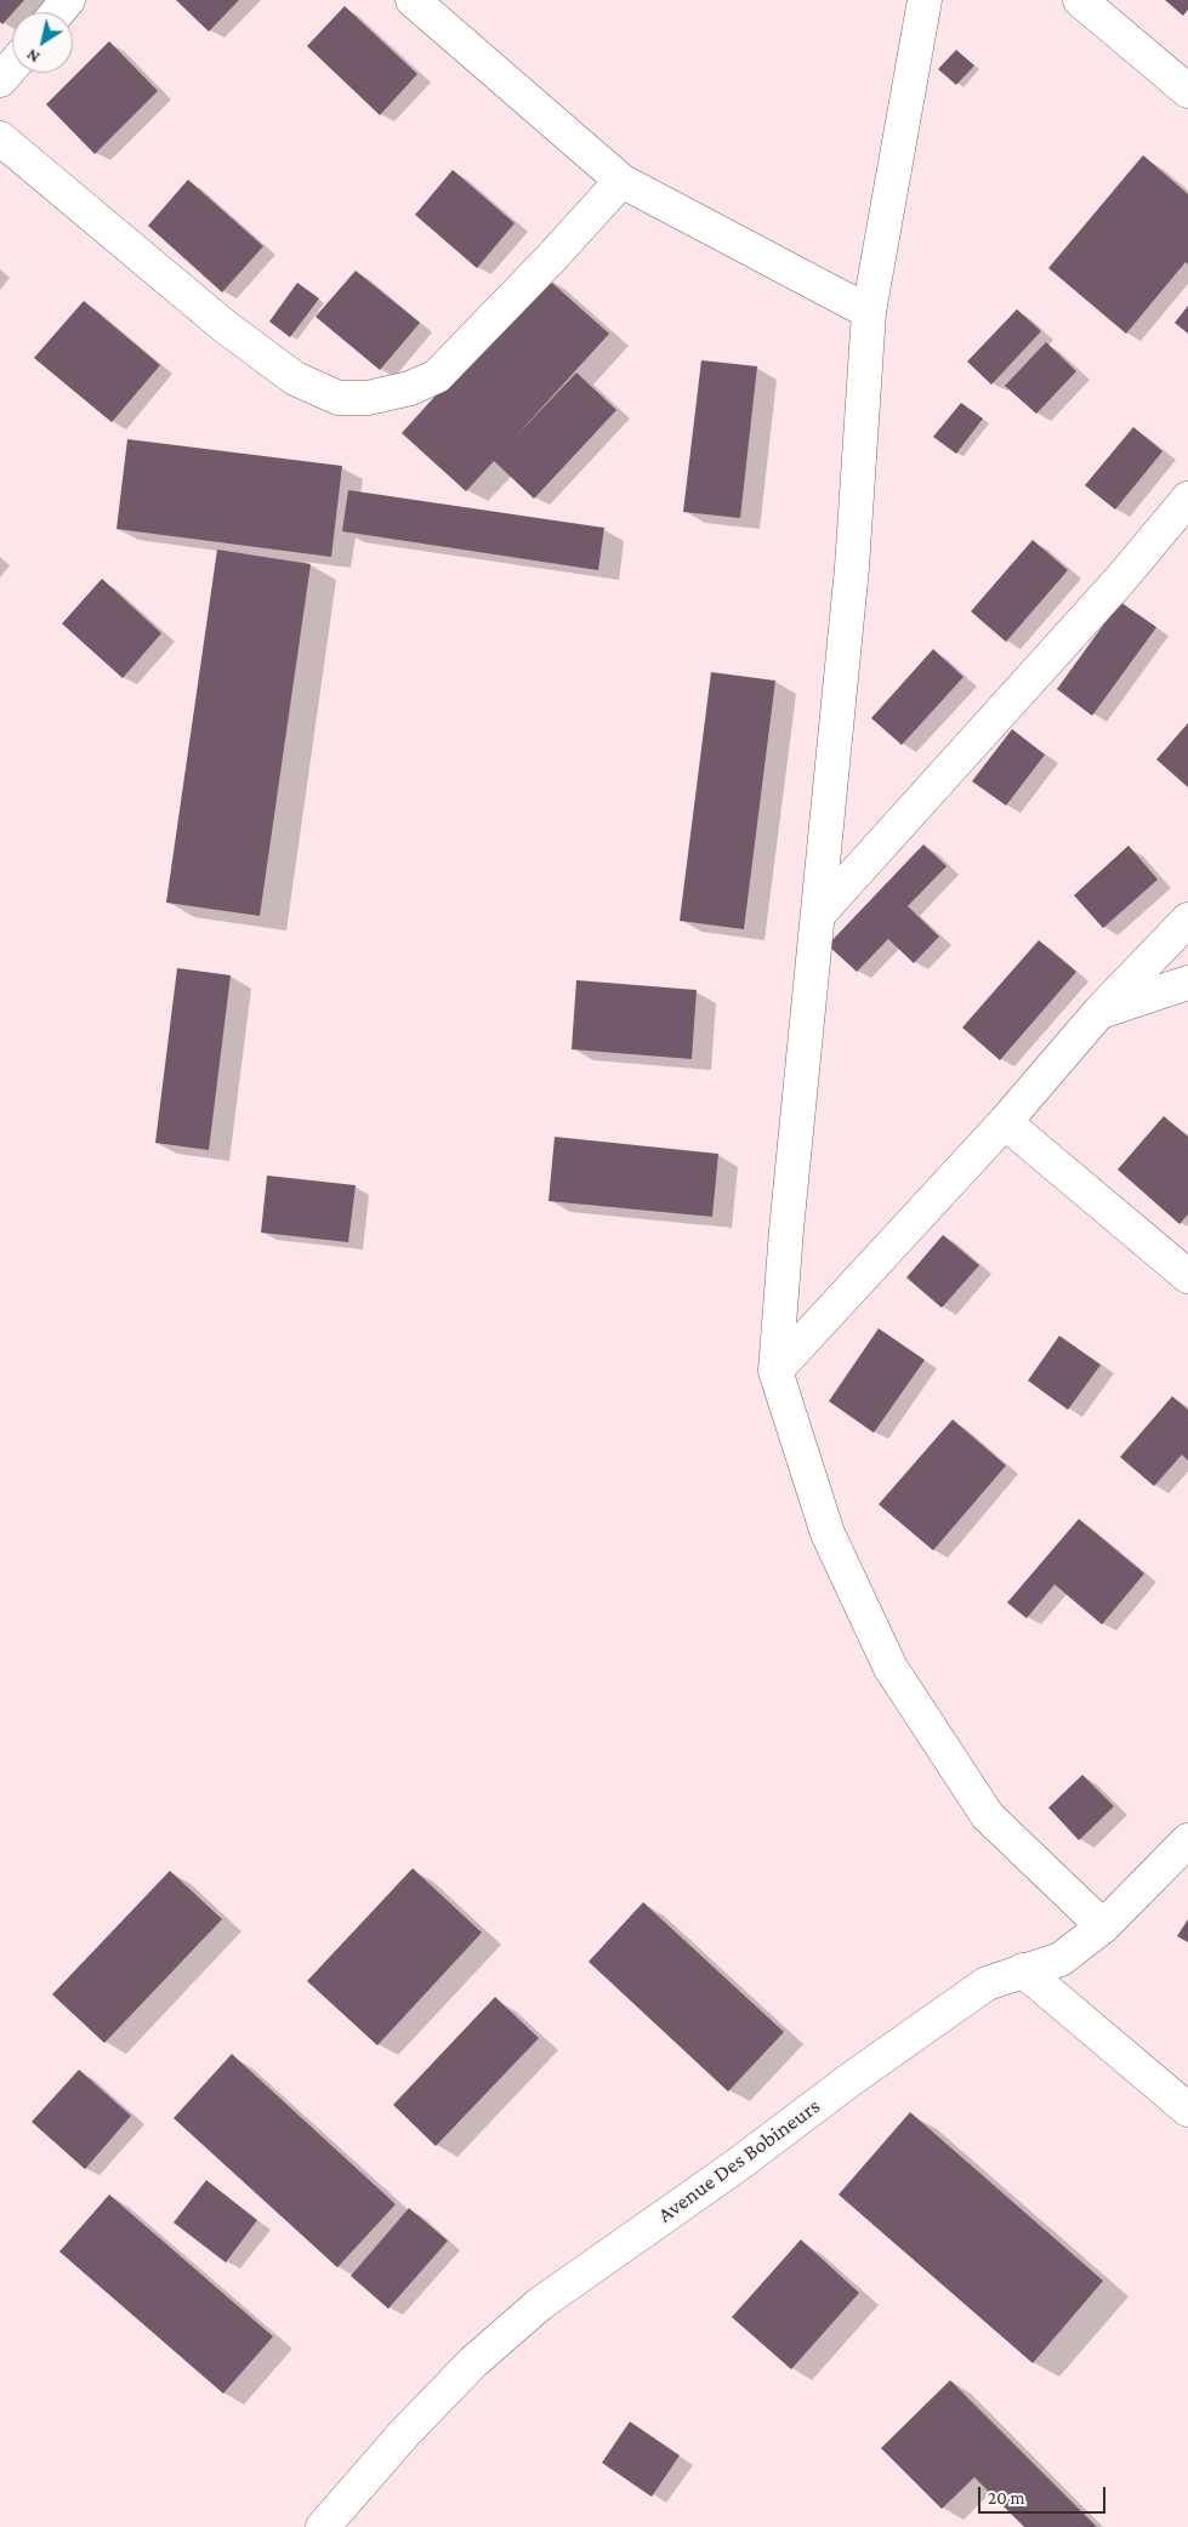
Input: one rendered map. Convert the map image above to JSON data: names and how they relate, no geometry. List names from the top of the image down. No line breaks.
{"streets":{"street":["Avenue Des Bobineurs"]},"scale_bar":"20 m","north":"bottom left"}
